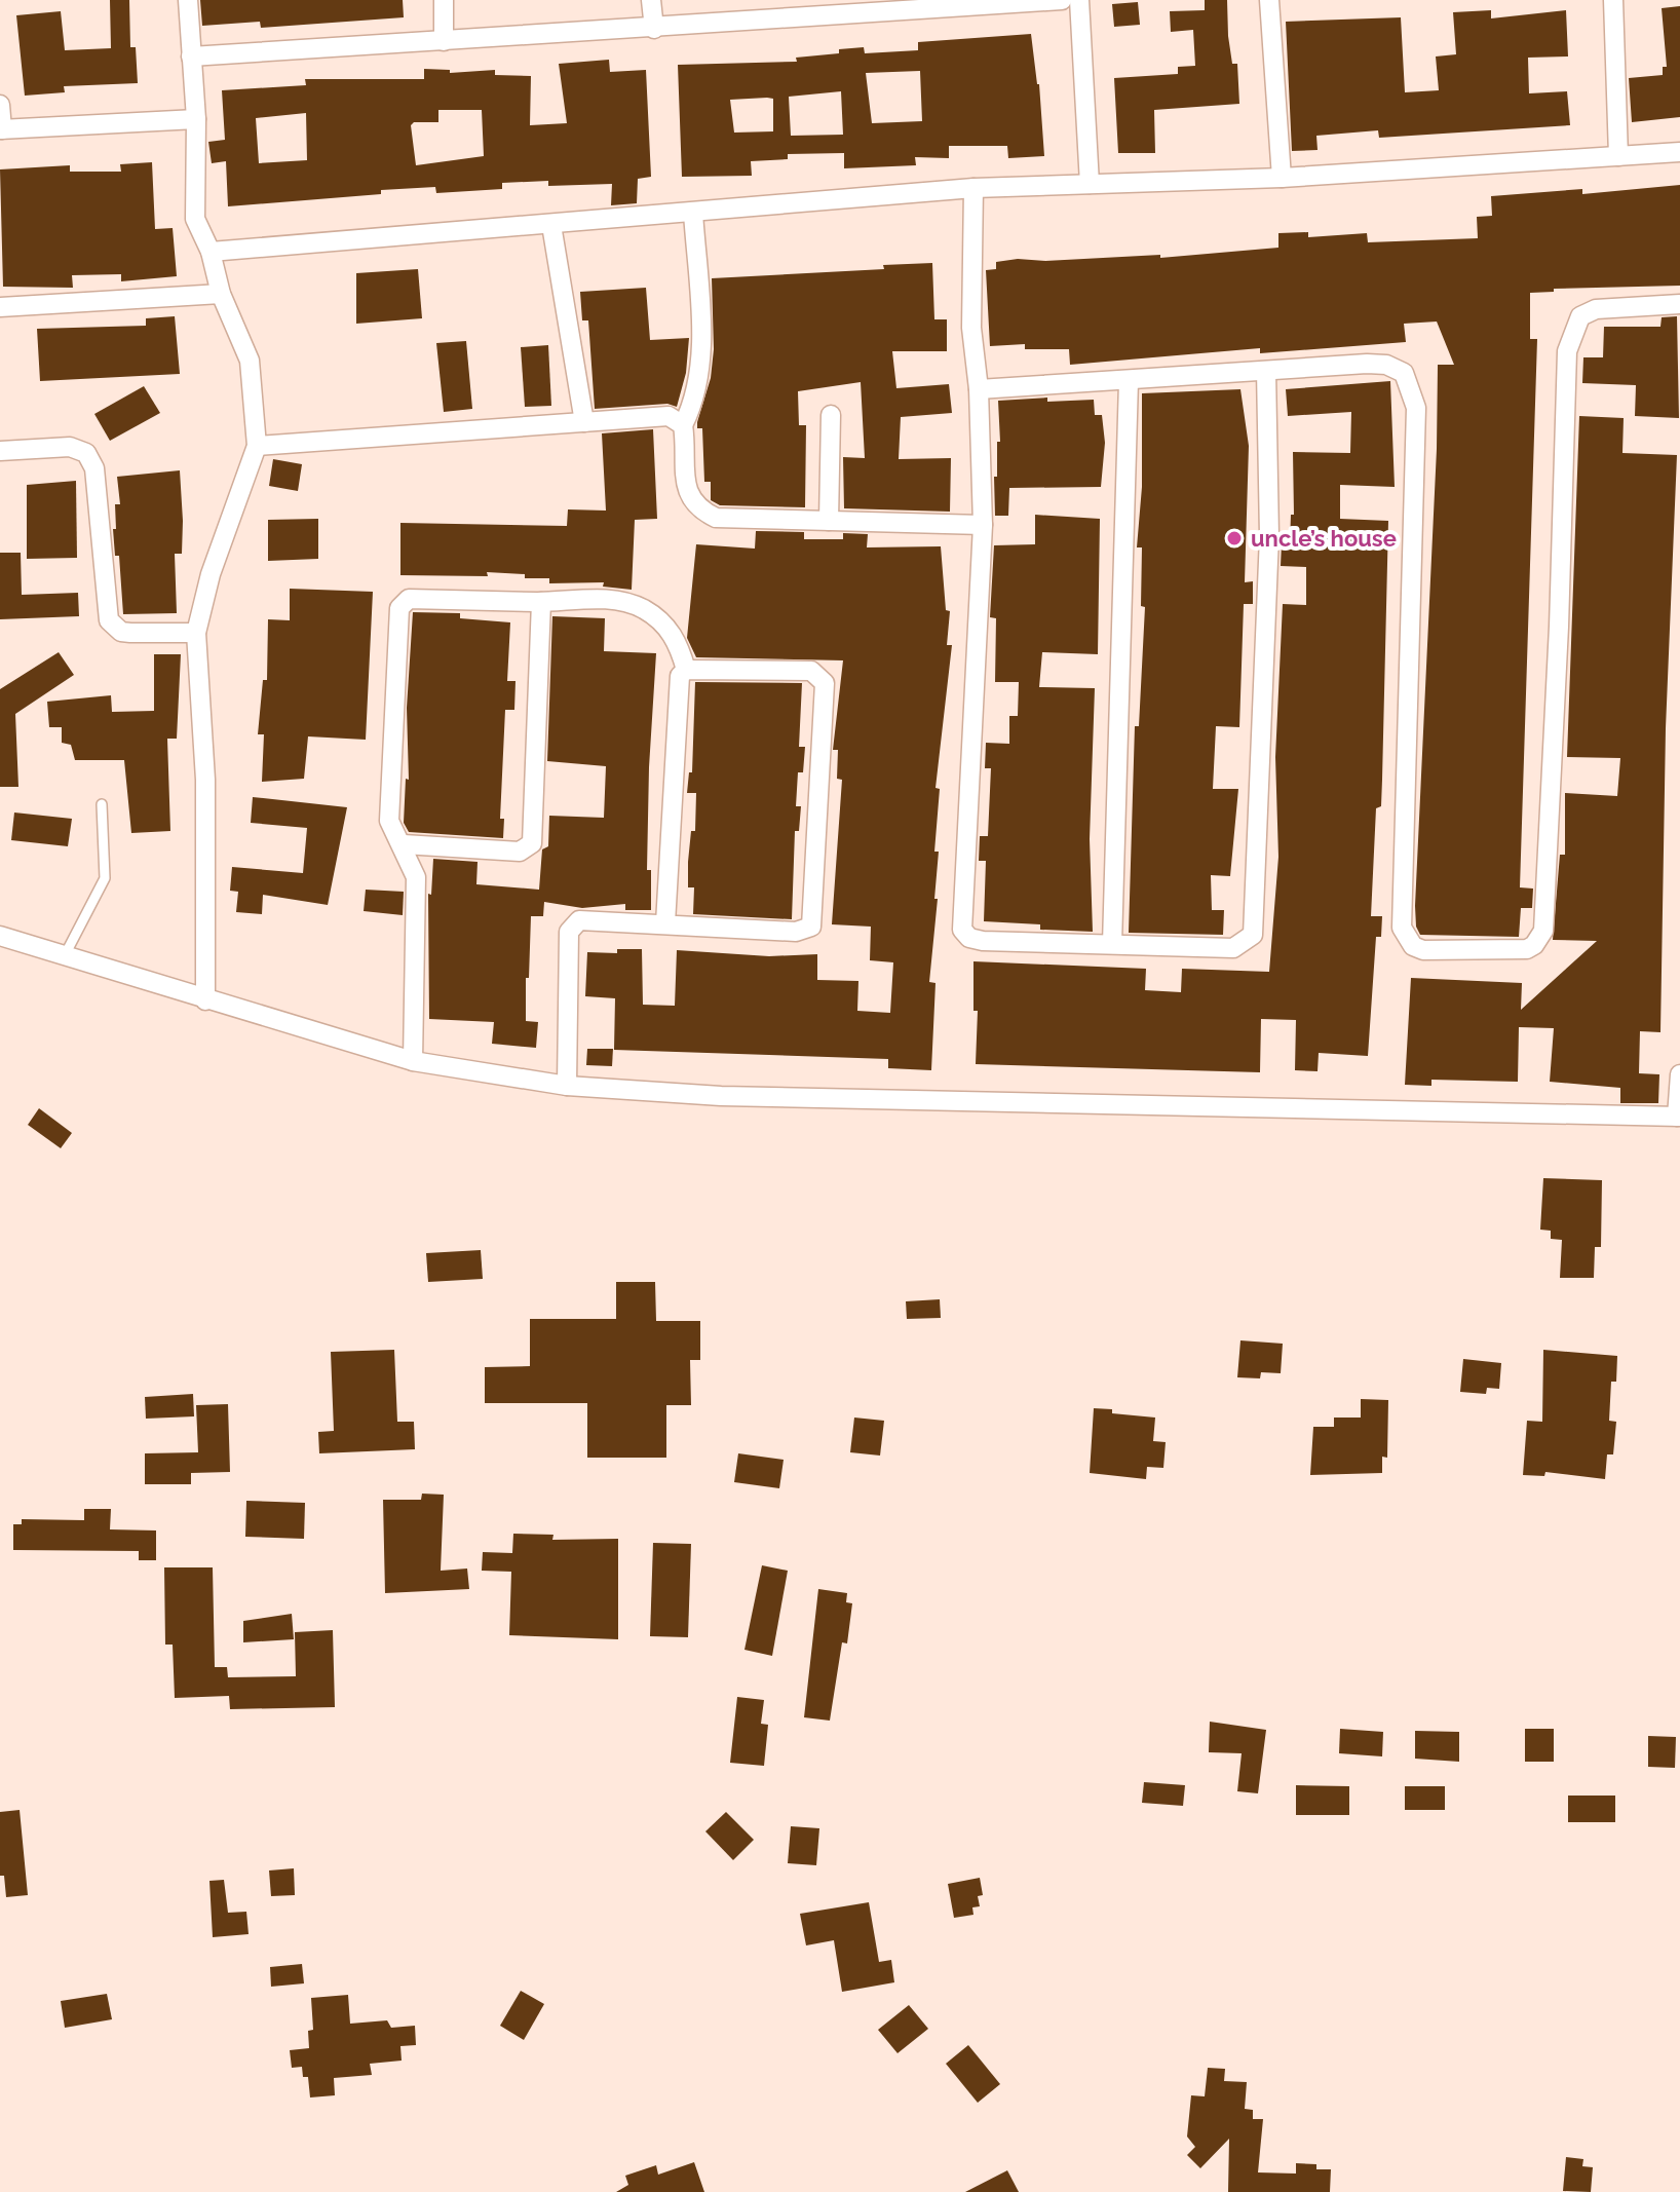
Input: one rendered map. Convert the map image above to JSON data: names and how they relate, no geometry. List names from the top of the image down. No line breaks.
{"places":["uncle’s house"]}
